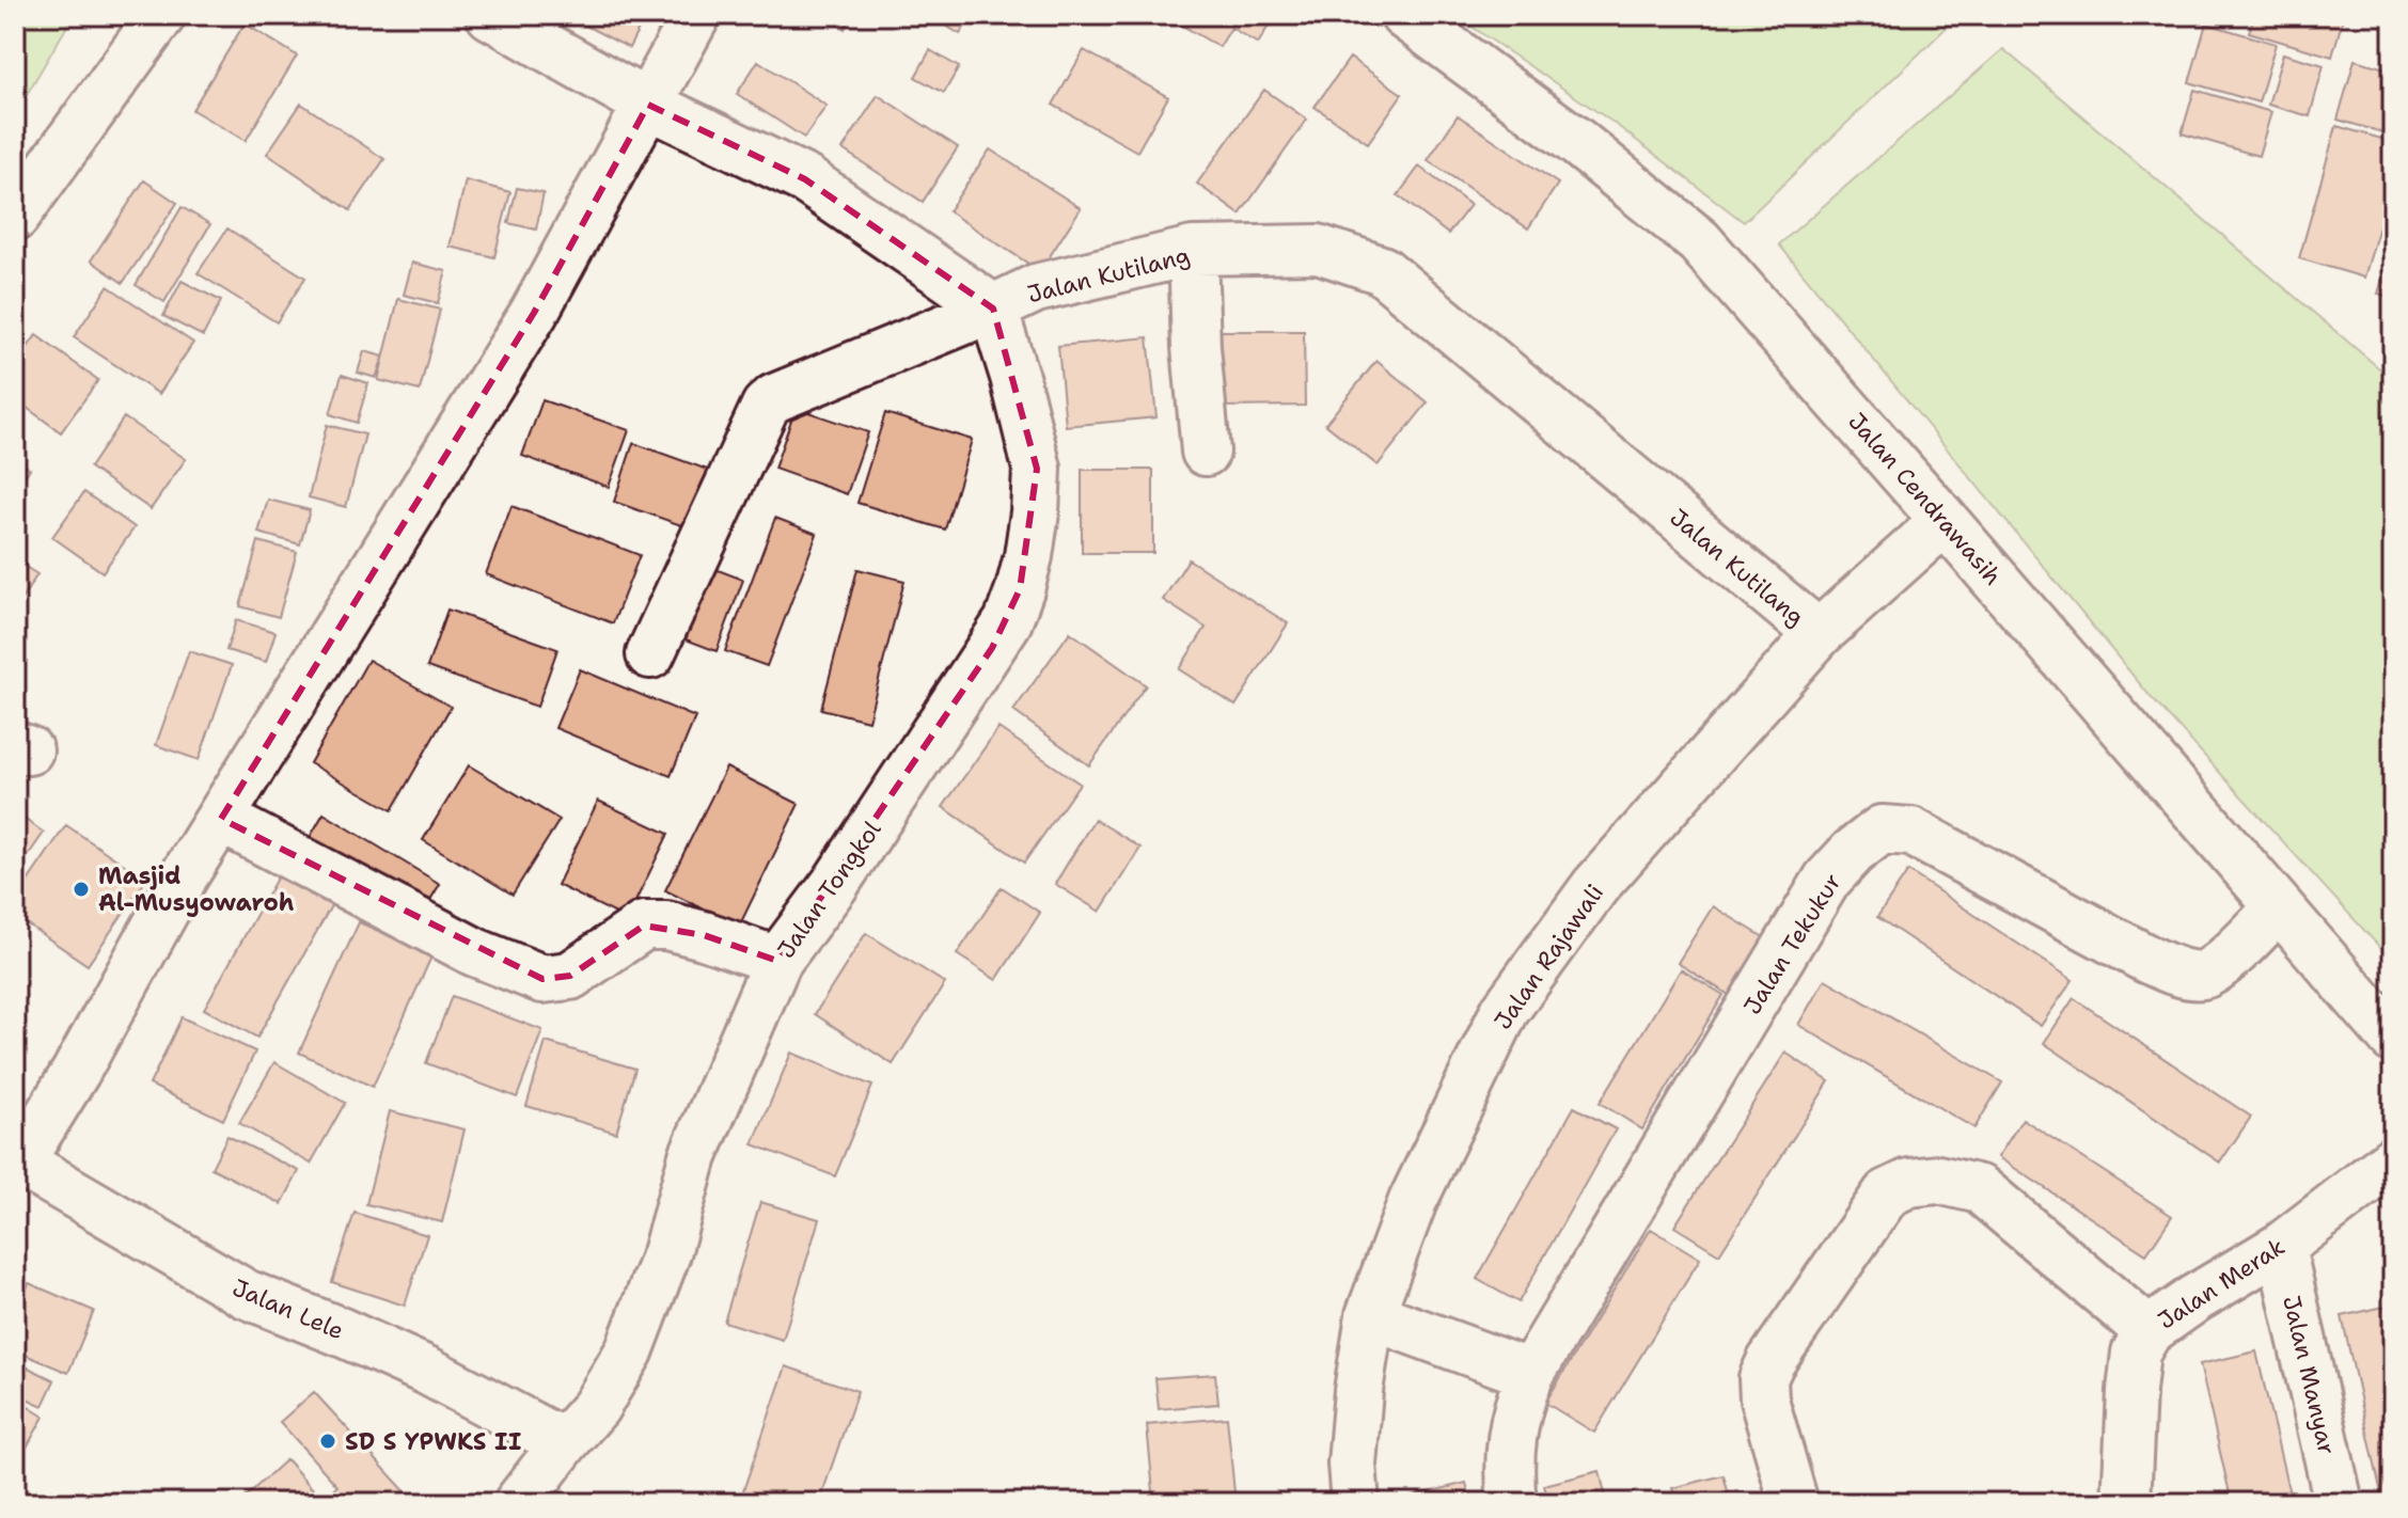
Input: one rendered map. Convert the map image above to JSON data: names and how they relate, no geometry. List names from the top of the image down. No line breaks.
{"streets":{"street":["Jalan Kutilang","Jalan Cendrawasih","Jalan Tongkol","Jalan Tekukur","Jalan Rajawali","Jalan Merak","Jalan Lele","Jalan Manyar"]},"crossings":[["Jalan Kutilang","Jalan Tongkol"],["Jalan Kutilang","Jalan Rajawali"],["Jalan Cendrawasih","Jalan Tekukur"],["Jalan Cendrawasih","Jalan Rajawali"],["Jalan Tongkol","Jalan Lele"],["Jalan Merak","Jalan Manyar"]],"places":["Masjid Al-Musyowaroh","SD S YPWKS II"]}
